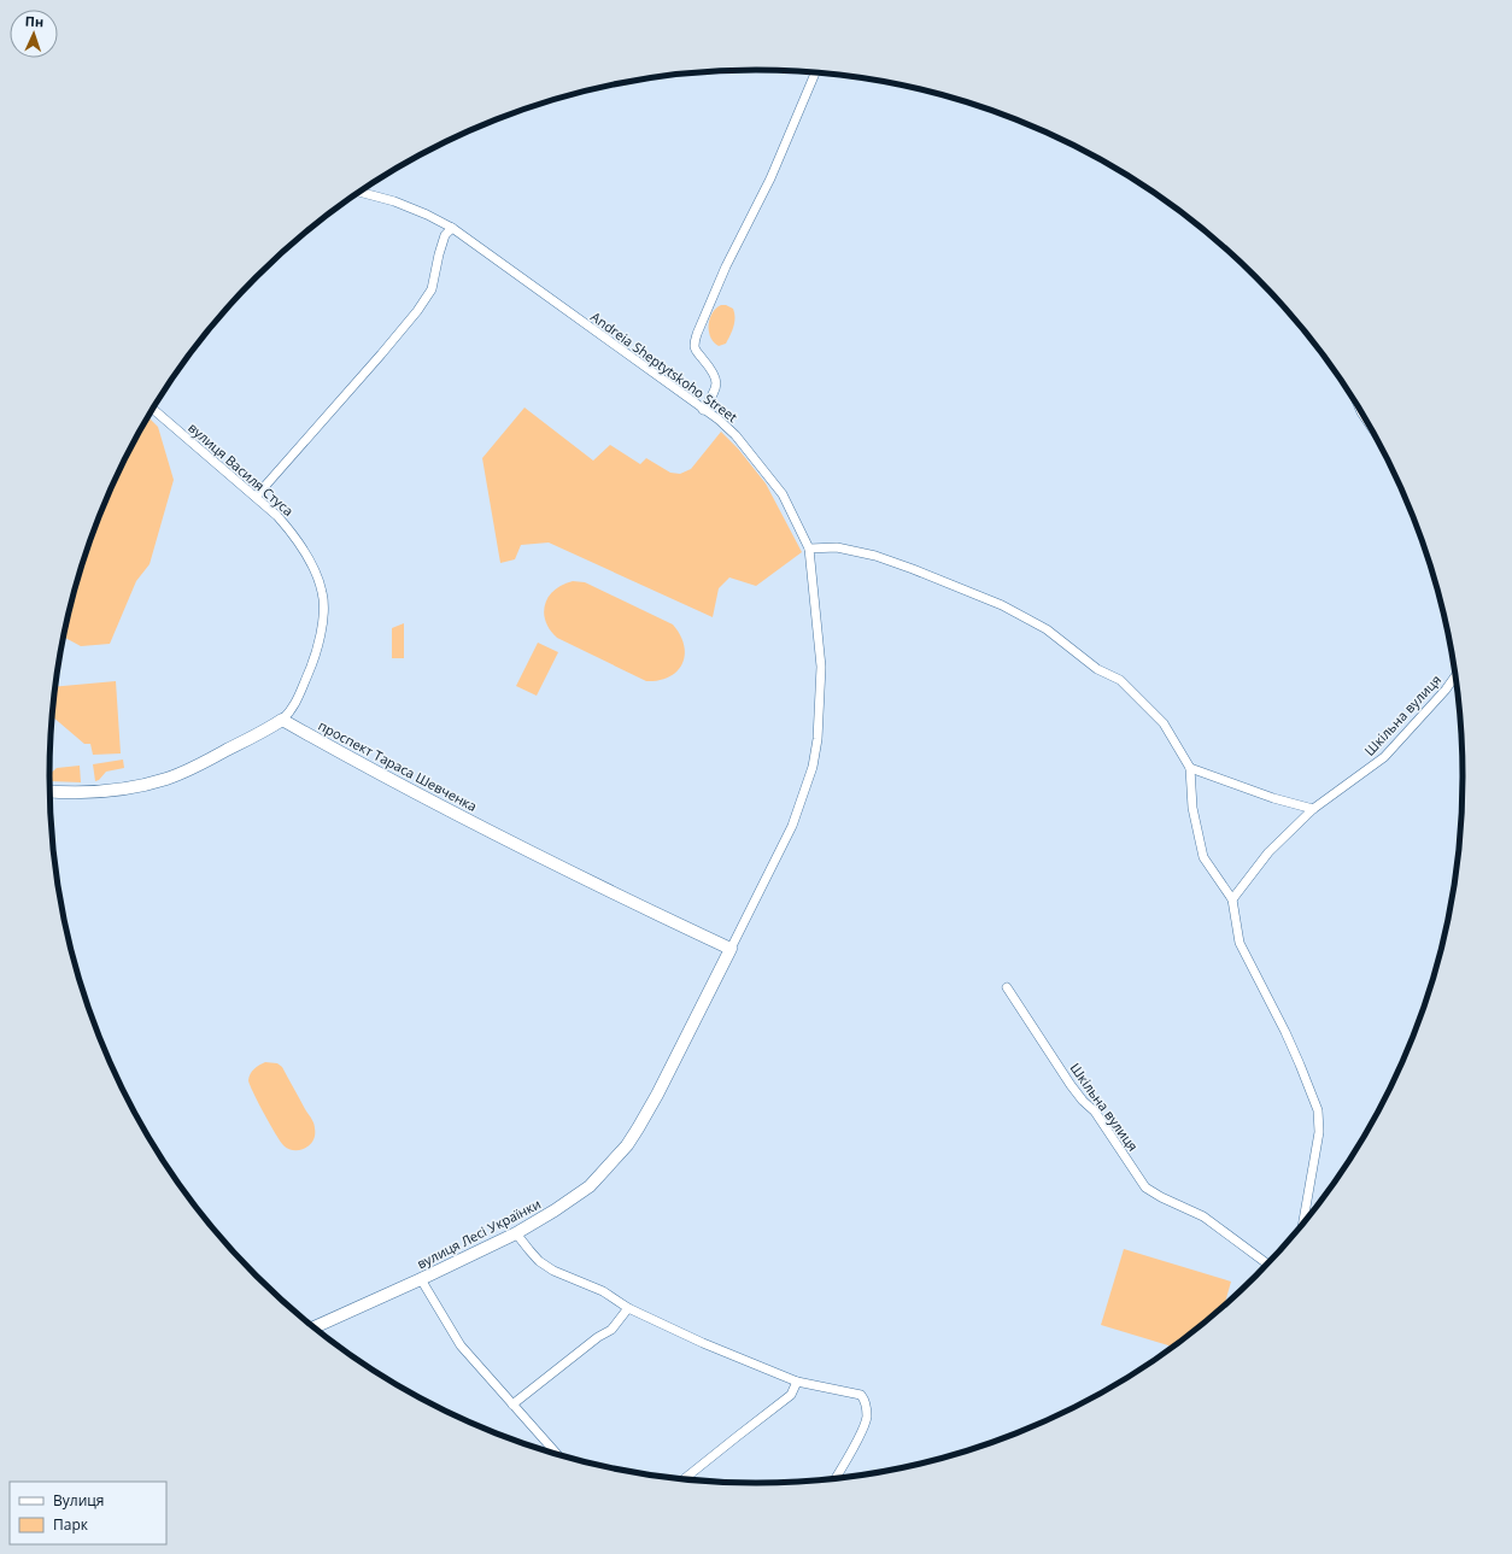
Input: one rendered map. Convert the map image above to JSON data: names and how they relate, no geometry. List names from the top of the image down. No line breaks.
{"streets":{"street":["Andreia Sheptytskoho Street","вулиця Василя Стуса","Шкільна вулиця","проспект Тараса Шевченка","вулиця Лесі Українки"]},"crossings":[["Andreia Sheptytskoho Street","проспект Тараса Шевченка"],["Andreia Sheptytskoho Street","вулиця Лесі Українки"],["вулиця Василя Стуса","проспект Тараса Шевченка"],["проспект Тараса Шевченка","вулиця Лесі Українки"]],"legend":["Вулиця","Парк"],"north":"top"}
